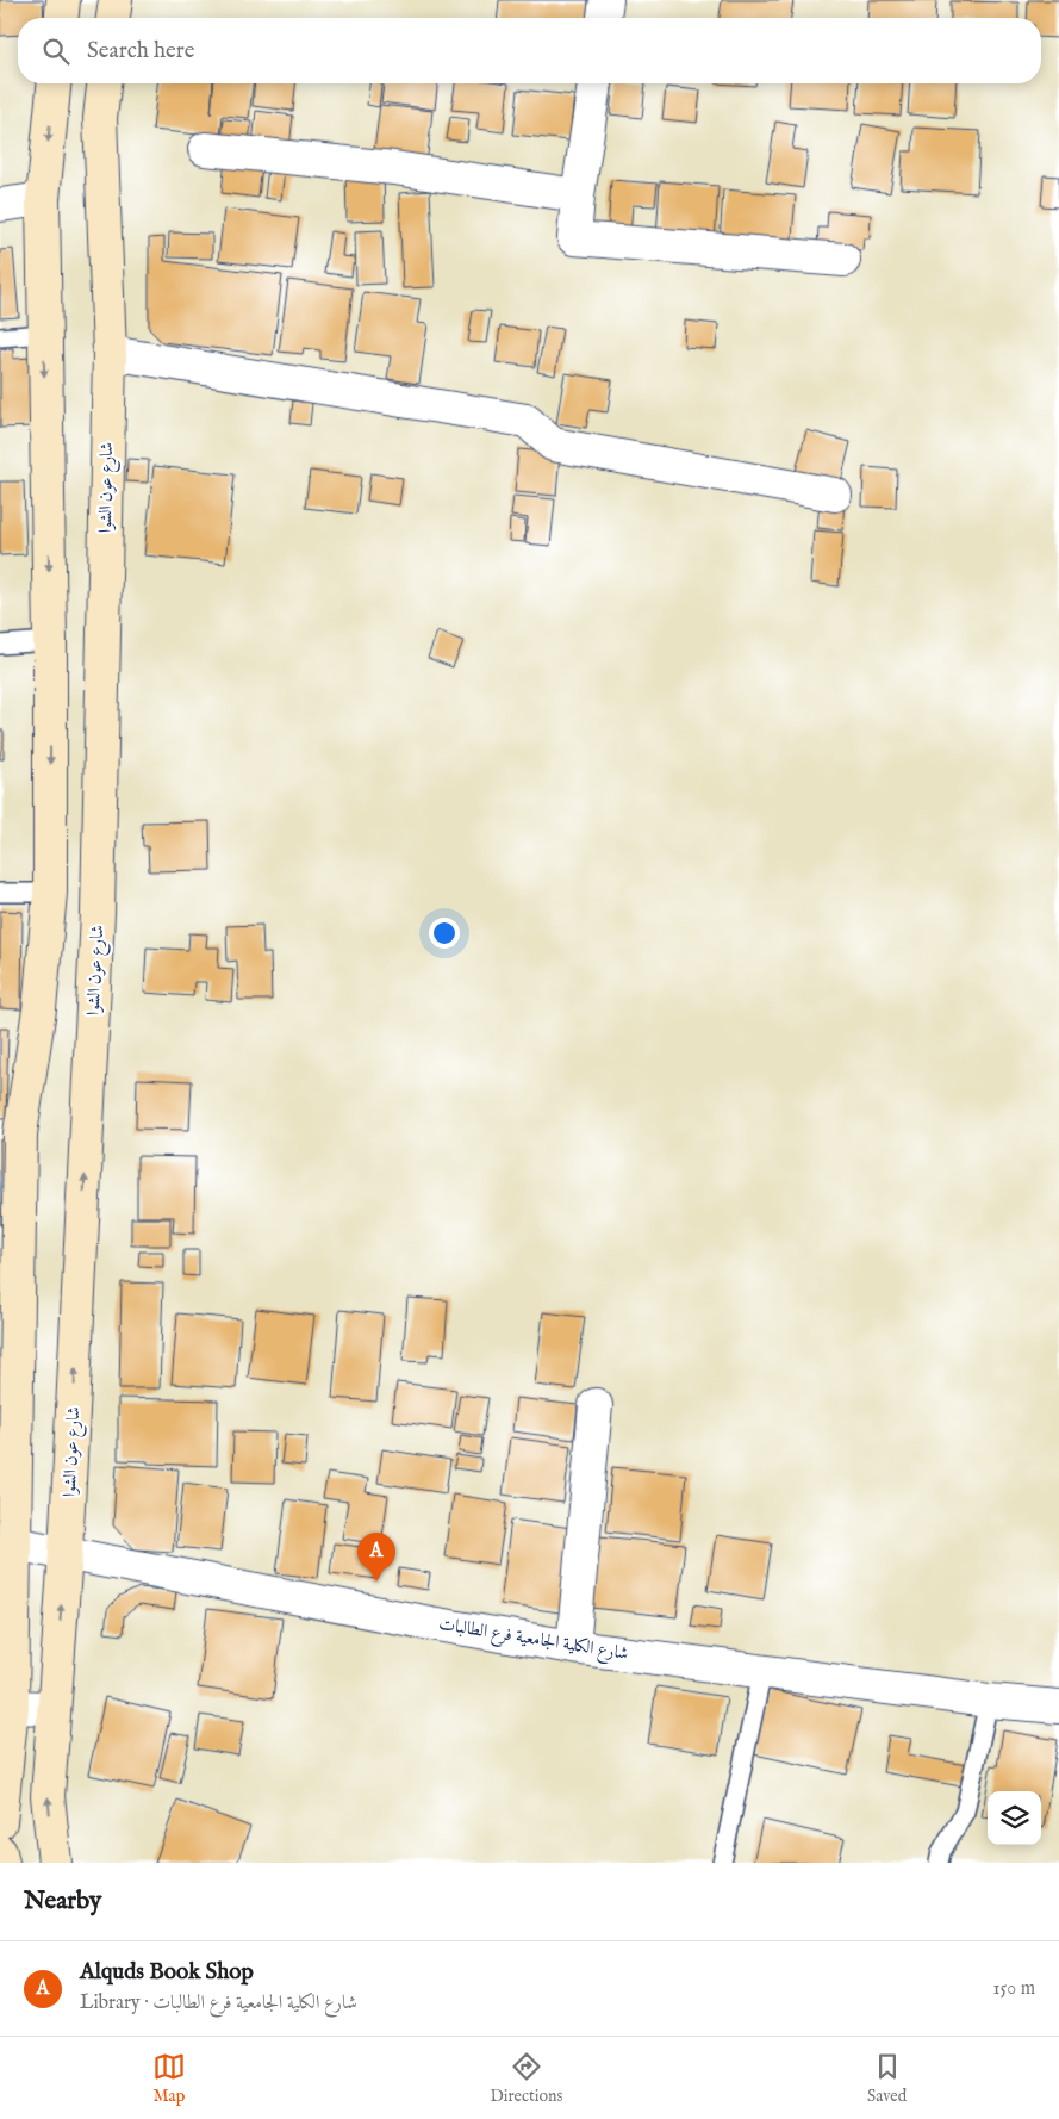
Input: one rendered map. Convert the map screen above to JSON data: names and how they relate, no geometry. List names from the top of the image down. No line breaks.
{"streets":{"main road":["شارع عون الشوا"],"street":["شارع الكلية الجامعية فرع الطالبات"]},"crossings":[["شارع عون الشوا","شارع الكلية الجامعية فرع الطالبات"]],"page":{"search":"Search here","pins":"A","heading":"Nearby","list":[{"mark":"A","name":"Alquds Book Shop","note":"Library · شارع الكلية الجامعية فرع الطالبات","value":"150 m"}],"nav":["Map","Directions","Saved"]}}
